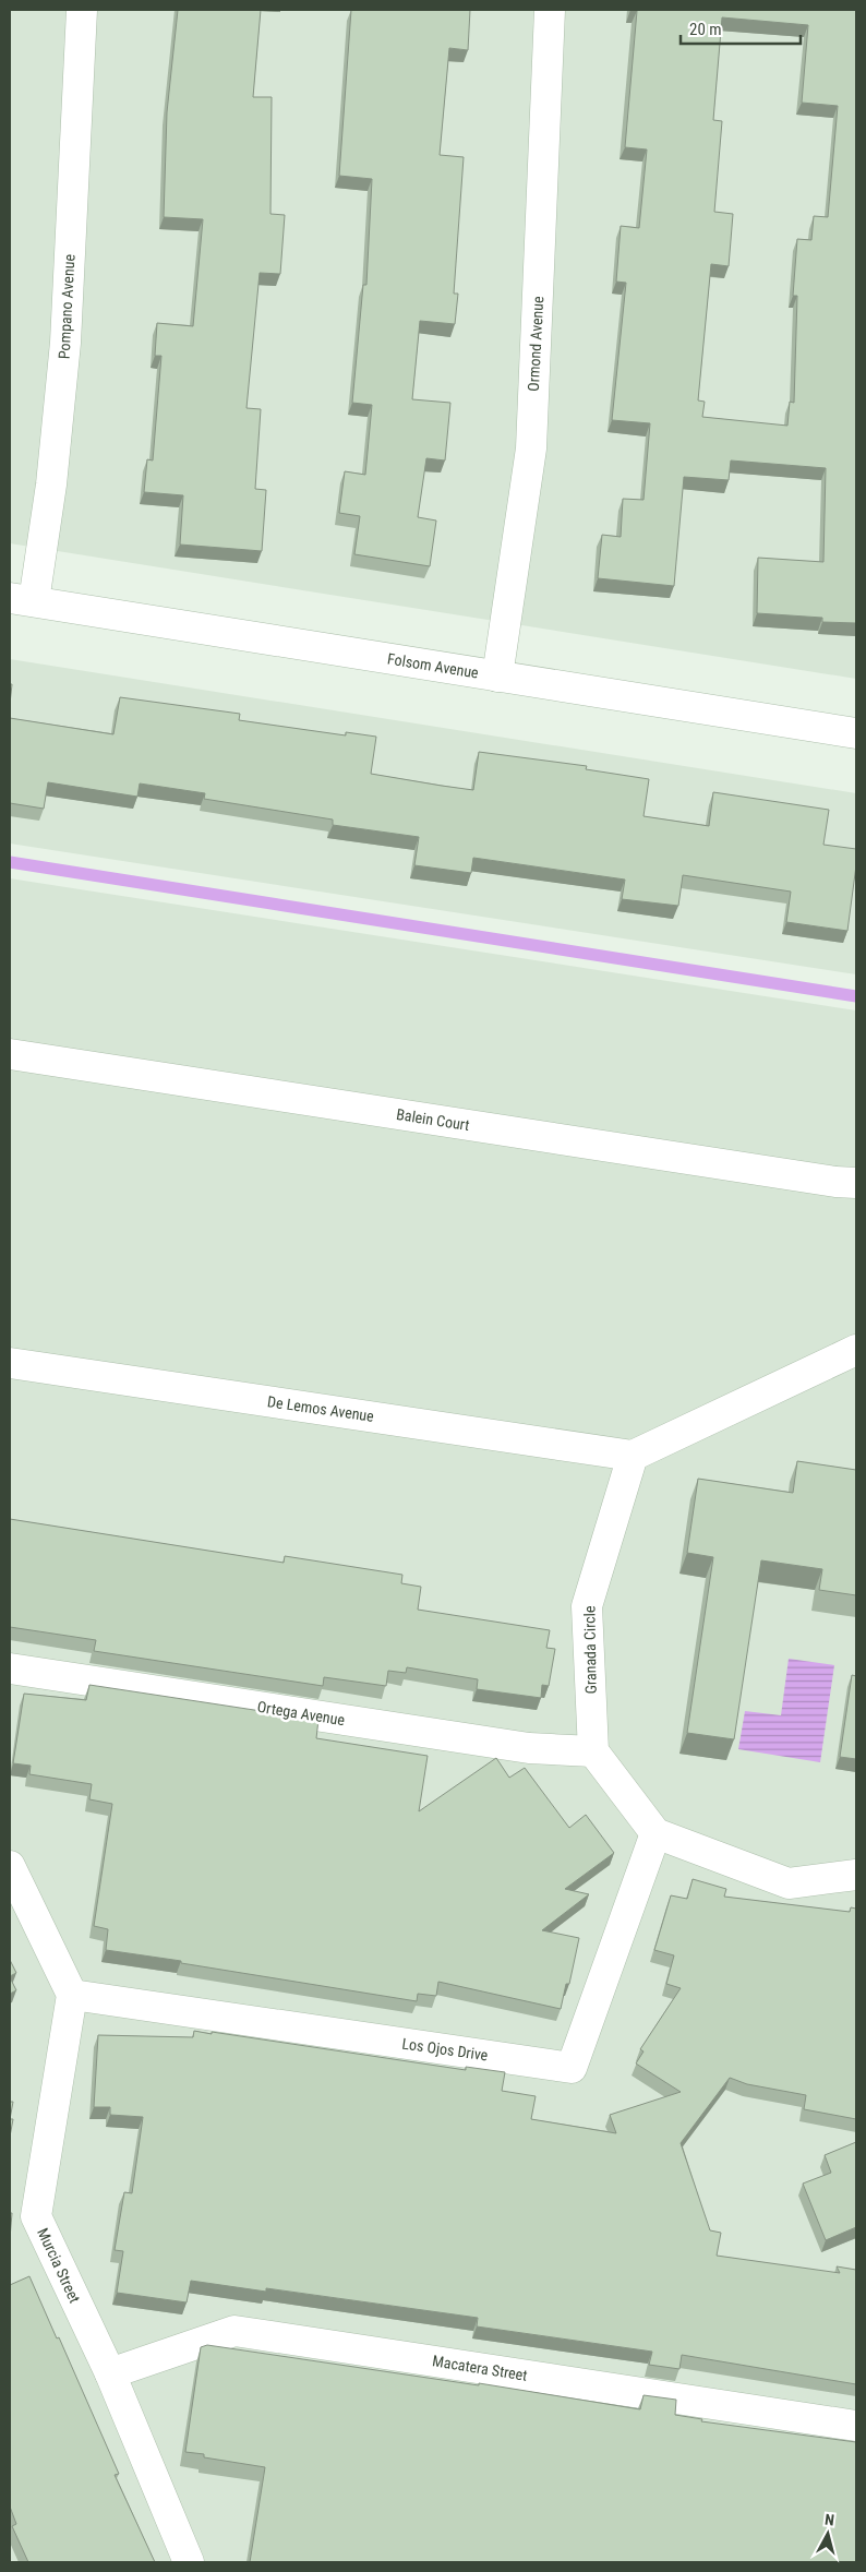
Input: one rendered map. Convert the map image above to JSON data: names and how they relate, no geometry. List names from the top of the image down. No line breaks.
{"streets":{"street":["Pompano Avenue","Ormond Avenue","Folsom Avenue","Balein Court","De Lemos Avenue","Granada Circle","Ortega Avenue","Los Ojos Drive","Murcia Street","Macatera Street"]},"crossings":[["Pompano Avenue","Folsom Avenue"],["Ormond Avenue","Folsom Avenue"],["De Lemos Avenue","Granada Circle"],["Granada Circle","Ortega Avenue"],["Los Ojos Drive","Murcia Street"],["Murcia Street","Macatera Street"]],"scale_bar":"20 m","north":"top"}
